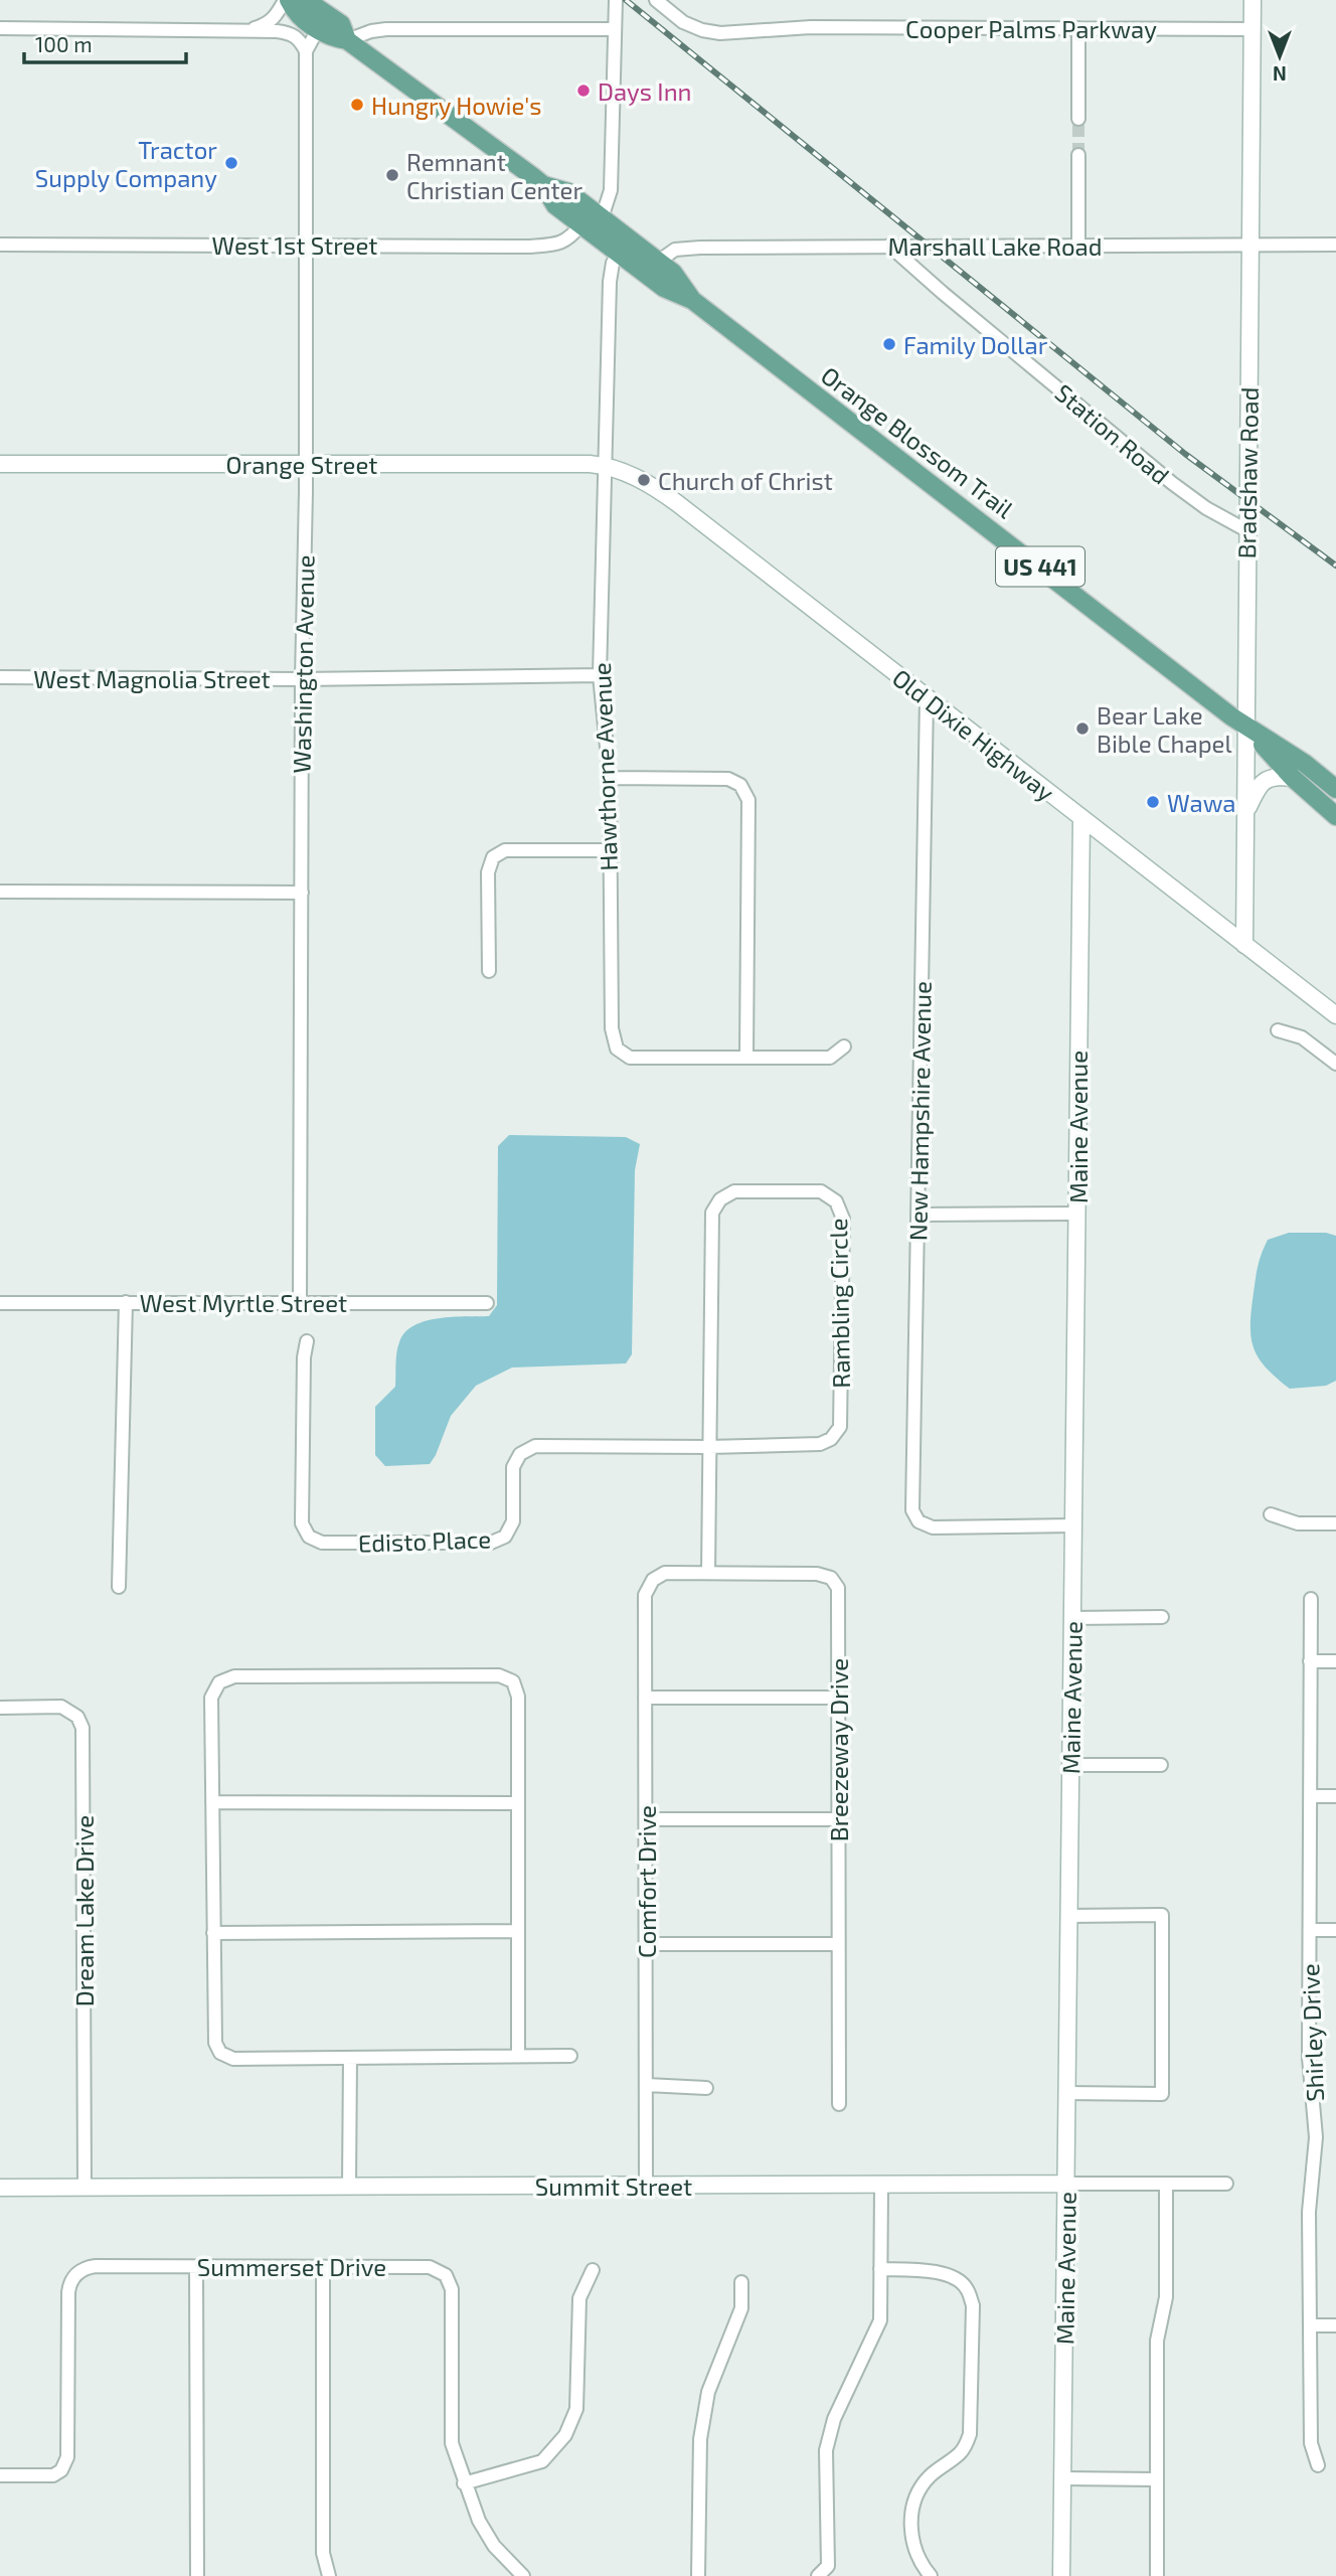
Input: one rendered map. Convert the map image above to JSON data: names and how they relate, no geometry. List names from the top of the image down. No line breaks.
{"streets":{"main road":["Orange Blossom Trail","US 441"],"street":["Cooper Palms Parkway","West 1st Street","Marshall Lake Road","Station Road","Orange Street","Bradshaw Road","Washington Avenue","West Magnolia Street","Old Dixie Highway","Hawthorne Avenue","New Hampshire Avenue","Maine Avenue","West Myrtle Street","Rambling Circle","Edisto Place","Breezeway Drive","Comfort Drive","Dream Lake Drive","Shirley Drive","Summit Street","Summerset Drive"]},"crossings":[["Cooper Palms Parkway","Bradshaw Road"],["West 1st Street","Orange Blossom Trail"],["West 1st Street","Washington Avenue"],["Marshall Lake Road","Station Road"],["Marshall Lake Road","Orange Blossom Trail"],["Marshall Lake Road","Bradshaw Road"],["Station Road","Bradshaw Road"],["Orange Blossom Trail","Bradshaw Road"],["Orange Blossom Trail","Washington Avenue"],["Orange Blossom Trail","Hawthorne Avenue"],["Orange Street","Washington Avenue"],["Orange Street","Old Dixie Highway"],["Orange Street","Hawthorne Avenue"],["Bradshaw Road","Old Dixie Highway"],["Washington Avenue","West Magnolia Street"],["Washington Avenue","West Myrtle Street"],["West Magnolia Street","Hawthorne Avenue"],["Old Dixie Highway","Hawthorne Avenue"],["Old Dixie Highway","New Hampshire Avenue"],["Old Dixie Highway","Maine Avenue"],["New Hampshire Avenue","Maine Avenue"],["Maine Avenue","Summit Street"],["Rambling Circle","Edisto Place"],["Rambling Circle","Breezeway Drive"],["Breezeway Drive","Comfort Drive"],["Comfort Drive","Summit Street"],["Dream Lake Drive","Summit Street"]],"places":["Days Inn","Hungry Howie's","Tractor Supply Company","Remnant Christian Center","Family Dollar","Church of Christ","Bear Lake Bible Chapel","Wawa"],"scale_bar":"100 m","north":"bottom"}
